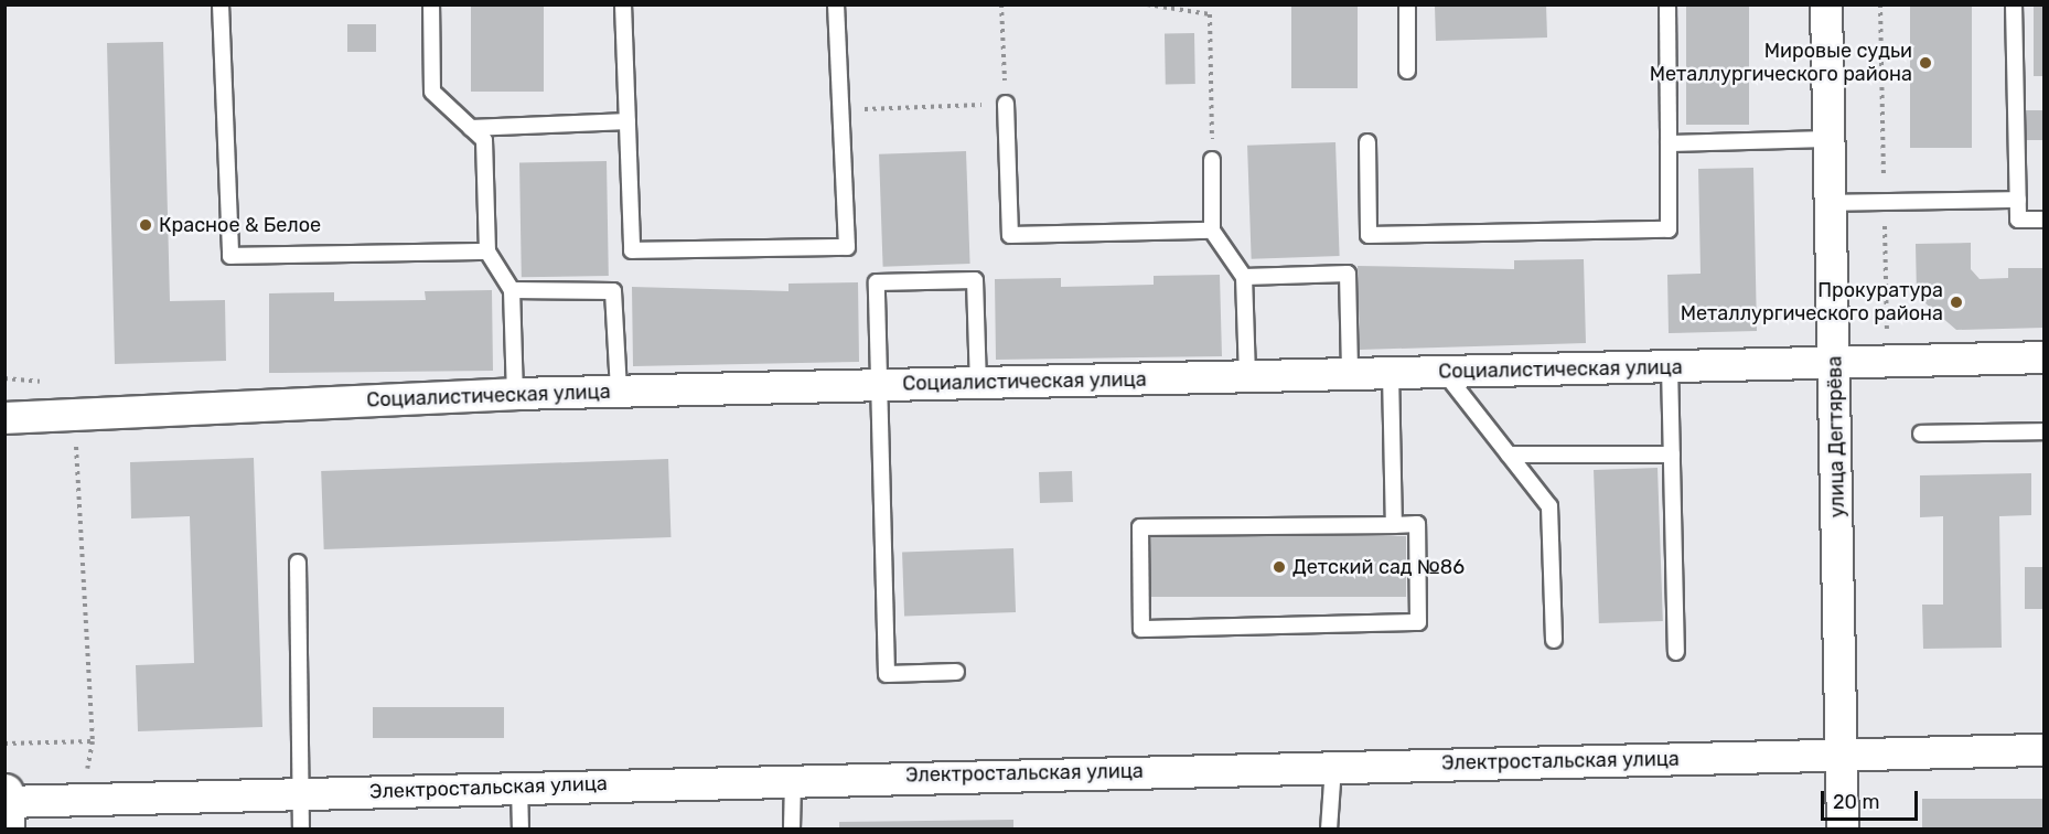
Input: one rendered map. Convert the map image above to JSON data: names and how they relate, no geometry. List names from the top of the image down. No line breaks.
{"streets":{"street":["Социалистическая улица","улица Дегтярёва","Электростальская улица"]},"crossings":[["Социалистическая улица","улица Дегтярёва"],["улица Дегтярёва","Электростальская улица"]],"places":["Мировые судьи Металлургического района","Красное & Белое","Прокуратура Металлургического района","Детский сад №86"],"scale_bar":"20 m"}
